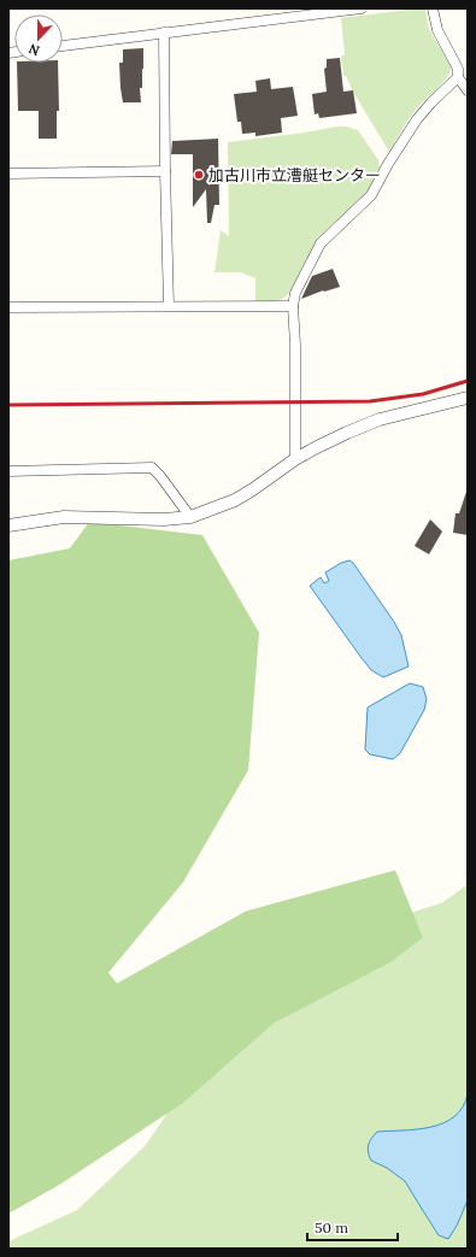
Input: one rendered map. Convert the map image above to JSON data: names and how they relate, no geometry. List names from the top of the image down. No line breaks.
{"places":["加古川市立漕艇センター"],"scale_bar":"50 m","north":"bottom"}
